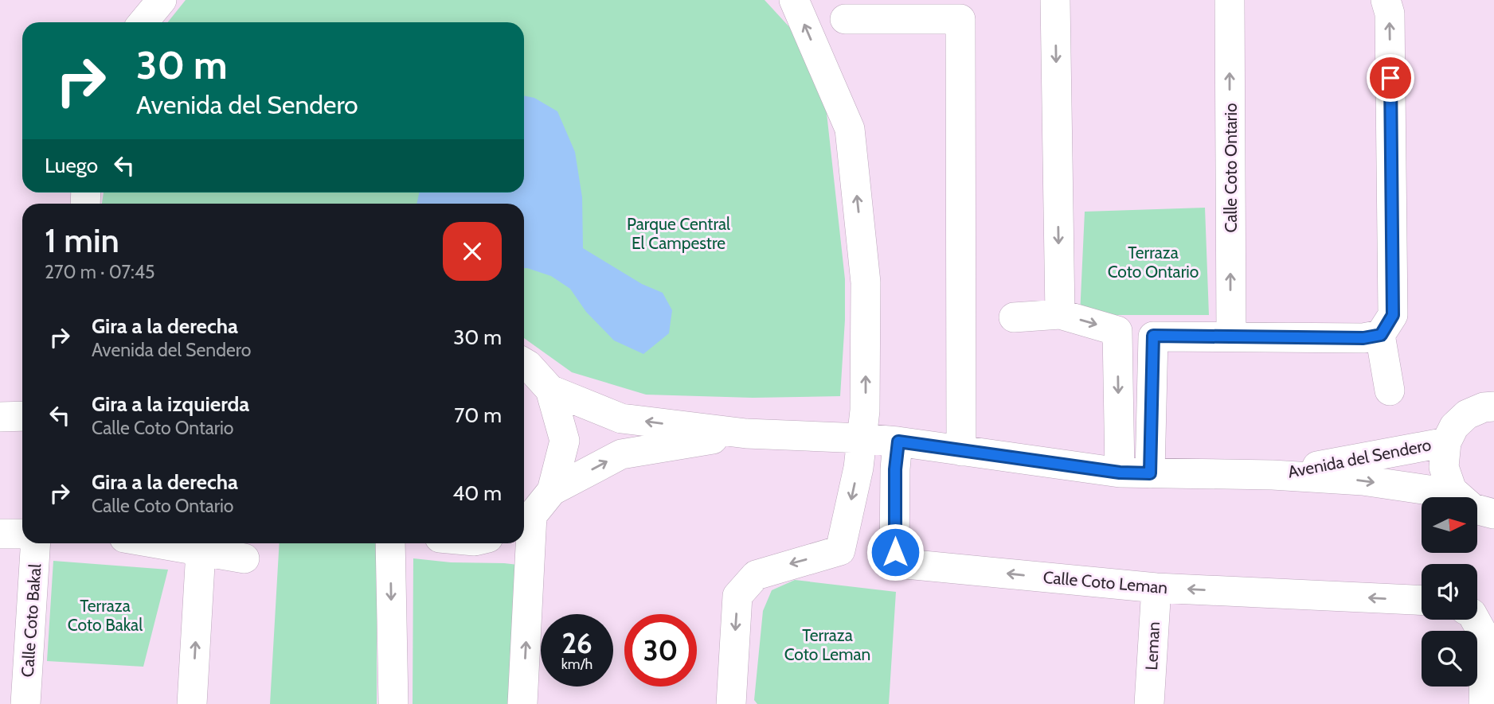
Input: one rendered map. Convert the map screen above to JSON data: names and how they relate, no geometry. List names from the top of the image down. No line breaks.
{"streets":{"street":["Calle Coto Ontario","Avenida del Sendero","Calle Coto Leman","Calle Coto Bakal","Leman"]},"crossings":[["Avenida del Sendero","Calle Coto Leman"],["Calle Coto Leman","Leman"]],"parks":["Parque Central El Campestre","Terraza Coto Ontario","Terraza Coto Bakal","Terraza Coto Leman"],"north":"right","page":{"turn":["30 m","Avenida del Sendero"],"then":"Luego","heading":["1 min","270 m · 07:45"],"list":[{"name":"Gira a la derecha","note":"Avenida del Sendero","value":"30 m"},{"name":"Gira a la izquierda","note":"Calle Coto Ontario","value":"70 m"},{"name":"Gira a la derecha","note":"Calle Coto Ontario","value":"40 m"}],"speed":"26 km/h","limit":"30"}}
